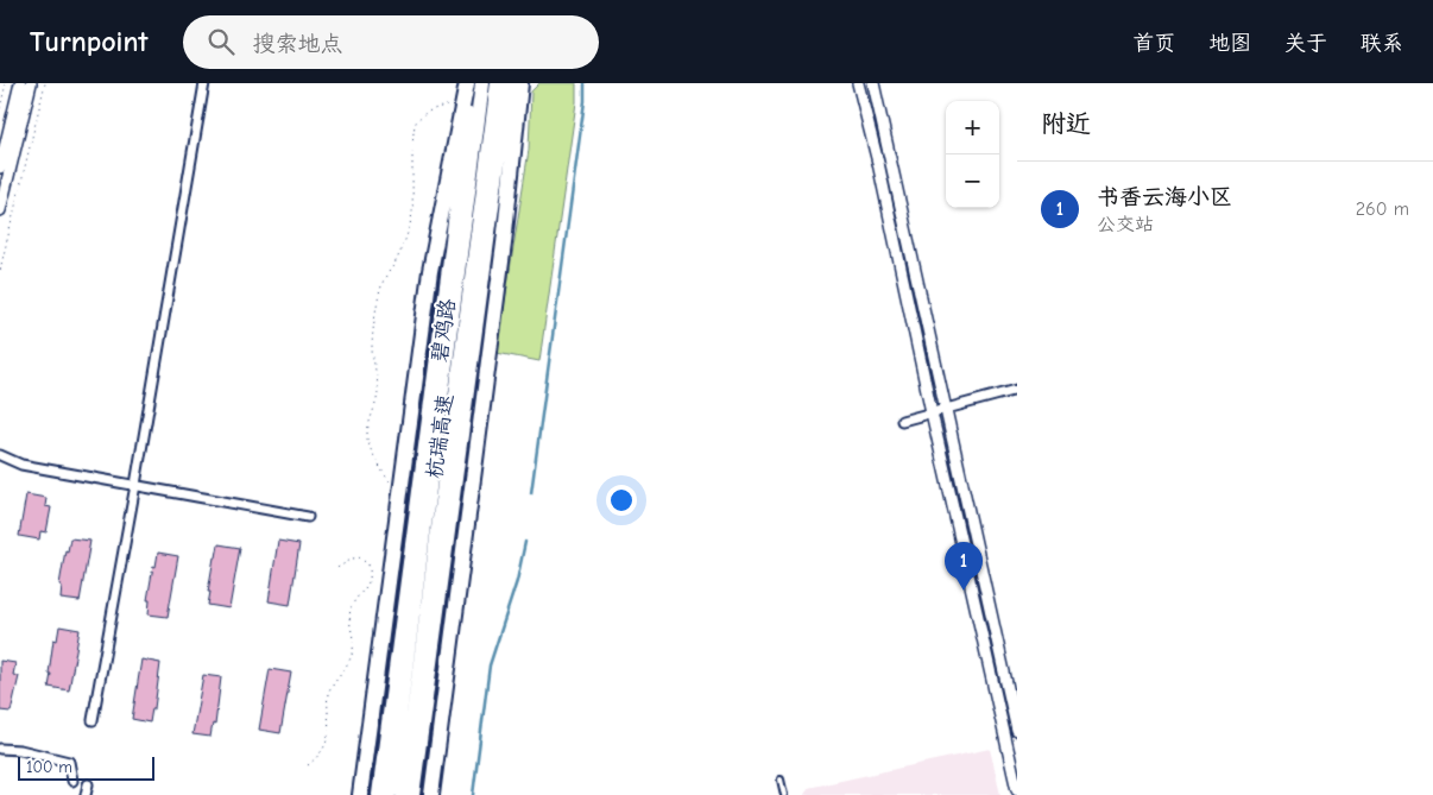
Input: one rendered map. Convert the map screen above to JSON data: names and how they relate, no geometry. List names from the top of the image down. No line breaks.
{"streets":{"highway":["碧鸡路","杭瑞高速"]},"scale_bar":"100 m","page":{"header":"Turnpoint","search":"搜索地点","nav":["首页","地图","关于","联系"],"heading":"附近","map_buttons":["+","−"],"list":[{"mark":"1","name":"书香云海小区","note":"公交站","value":"260 m"}],"pins":"1","scale":"100 m"}}
